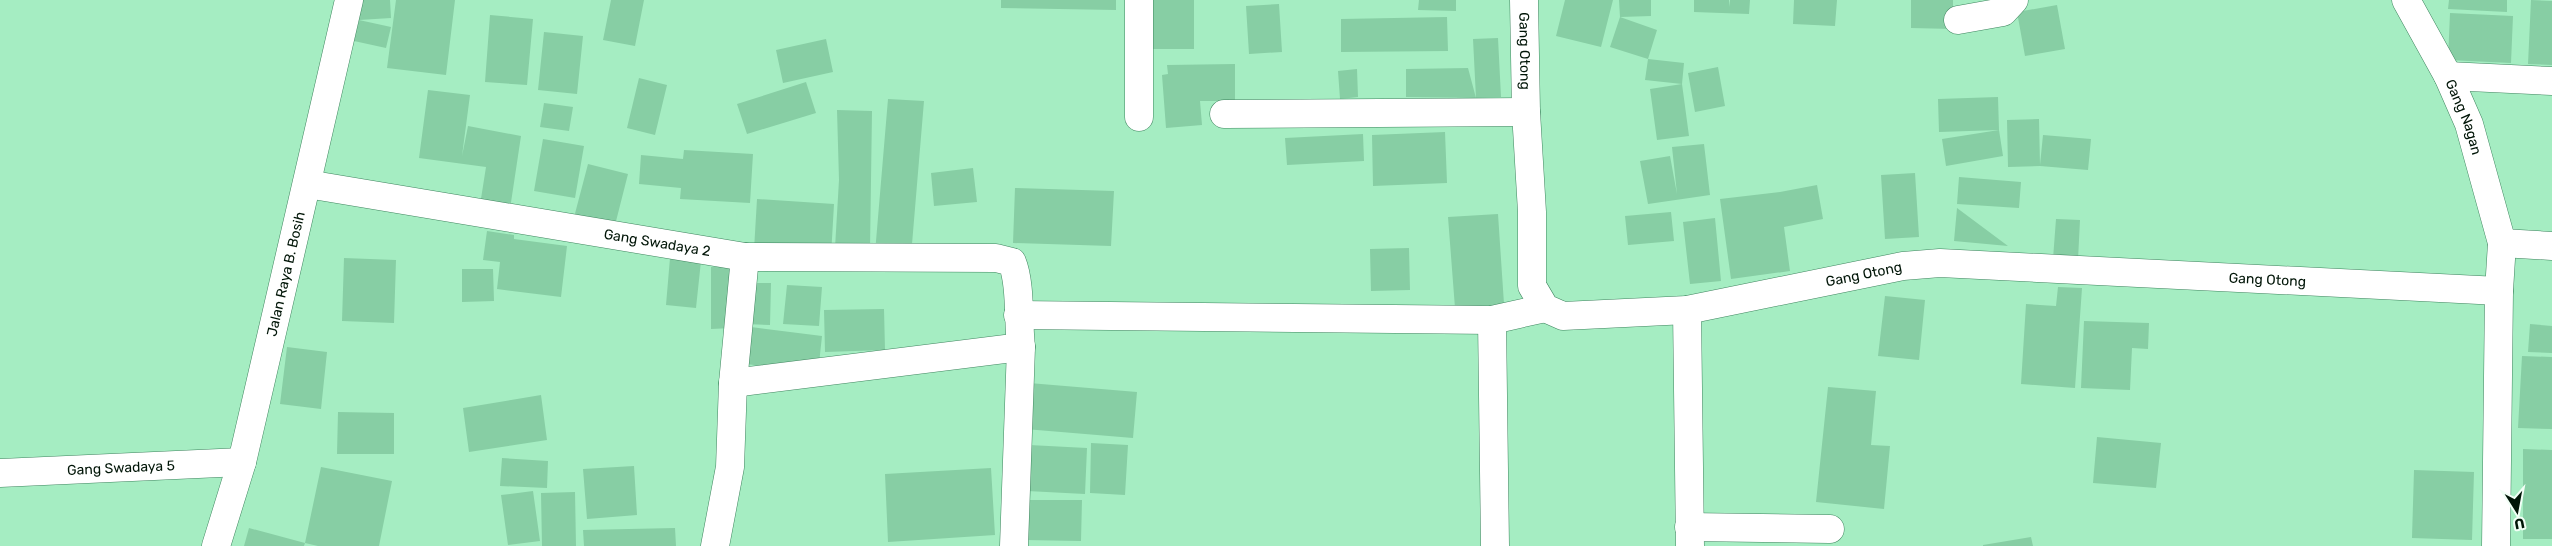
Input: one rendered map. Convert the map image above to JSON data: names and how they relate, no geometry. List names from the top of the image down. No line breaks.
{"streets":{"street":["Gang Otong","Gang Nagan","Gang Swadaya 2","Jalan Raya B. Bosih","Gang Swadaya 5"]},"crossings":[["Gang Otong","Gang Nagan"],["Gang Swadaya 2","Jalan Raya B. Bosih"],["Jalan Raya B. Bosih","Gang Swadaya 5"]],"north":"bottom"}
